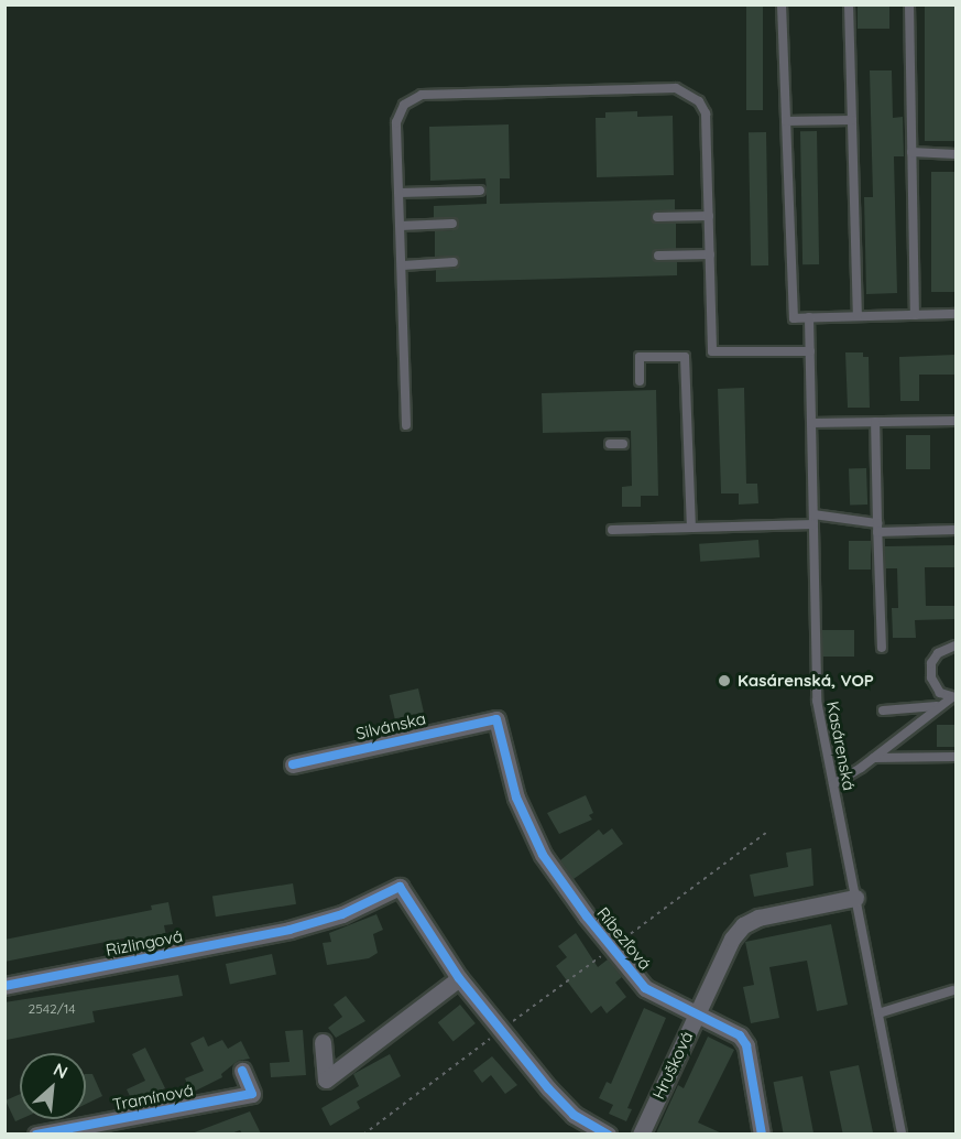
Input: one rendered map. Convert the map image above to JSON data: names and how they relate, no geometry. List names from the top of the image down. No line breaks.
{"streets":{"street":["Silvánska","Ríbezľová","Rizlingová","Hrušková","Tramínová"],"lane":["Kasárenská"]},"crossings":[["Silvánska","Ríbezľová"],["Kasárenská","Hrušková"],["Ríbezľová","Hrušková"]],"places":["Kasárenská, VOP"],"house_numbers":["2542/14"],"north":"top right"}
